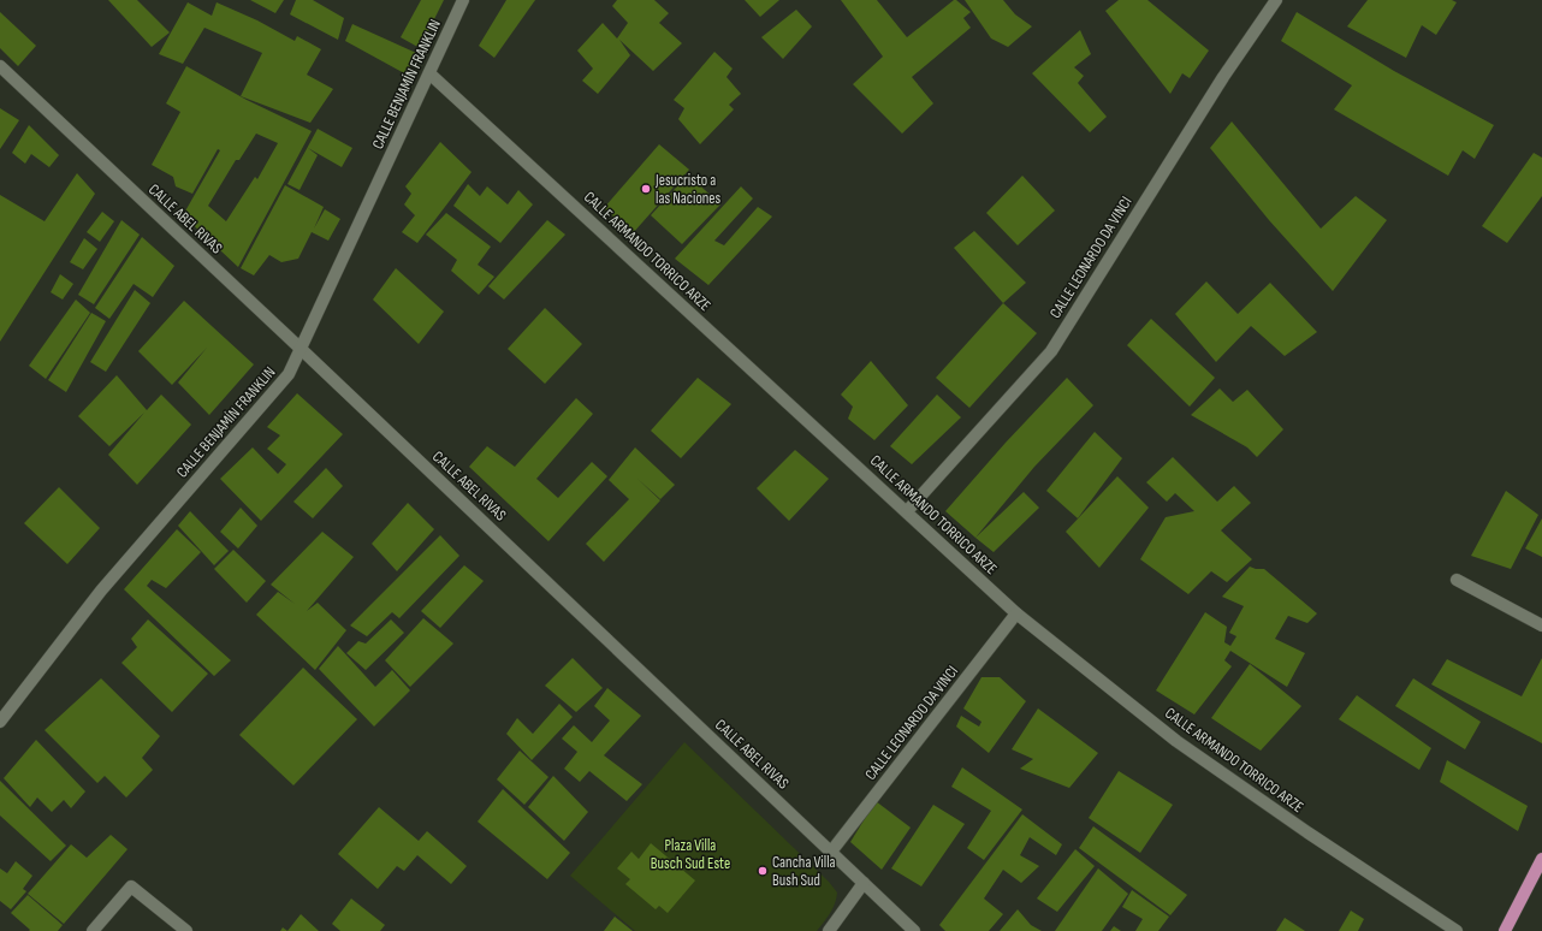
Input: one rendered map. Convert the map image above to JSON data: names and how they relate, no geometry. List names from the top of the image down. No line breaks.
{"streets":{"street":["CALLE BENJAMÍN FRANKLIN","CALLE ABEL RIVAS","CALLE ARMANDO TORRICO ARZE","CALLE LEONARDO DA VINCI"]},"crossings":[["CALLE BENJAMÍN FRANKLIN","CALLE ABEL RIVAS"],["CALLE BENJAMÍN FRANKLIN","CALLE ARMANDO TORRICO ARZE"],["CALLE ABEL RIVAS","CALLE LEONARDO DA VINCI"],["CALLE ARMANDO TORRICO ARZE","CALLE LEONARDO DA VINCI"]],"parks":["Plaza Villa Busch Sud Este"],"places":["Jesucristo a las Naciones","Cancha Villa Bush Sud"]}
